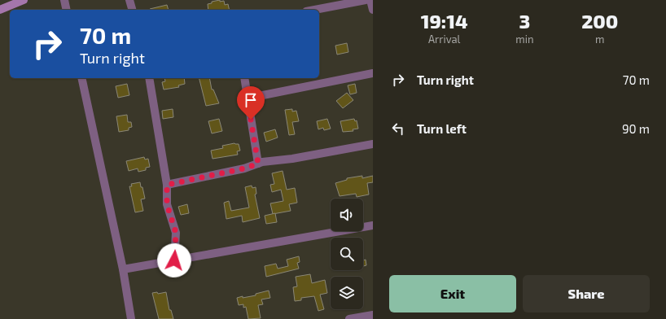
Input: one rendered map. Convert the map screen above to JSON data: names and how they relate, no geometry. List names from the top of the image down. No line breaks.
{"page":{"eta":["19:14","Arrival","3","min","200","m"],"turn":["70 m","Turn right"],"list":[{"name":"Turn right","value":"70 m"},{"name":"Turn left","value":"90 m"}],"buttons":["Exit","Share"]}}
